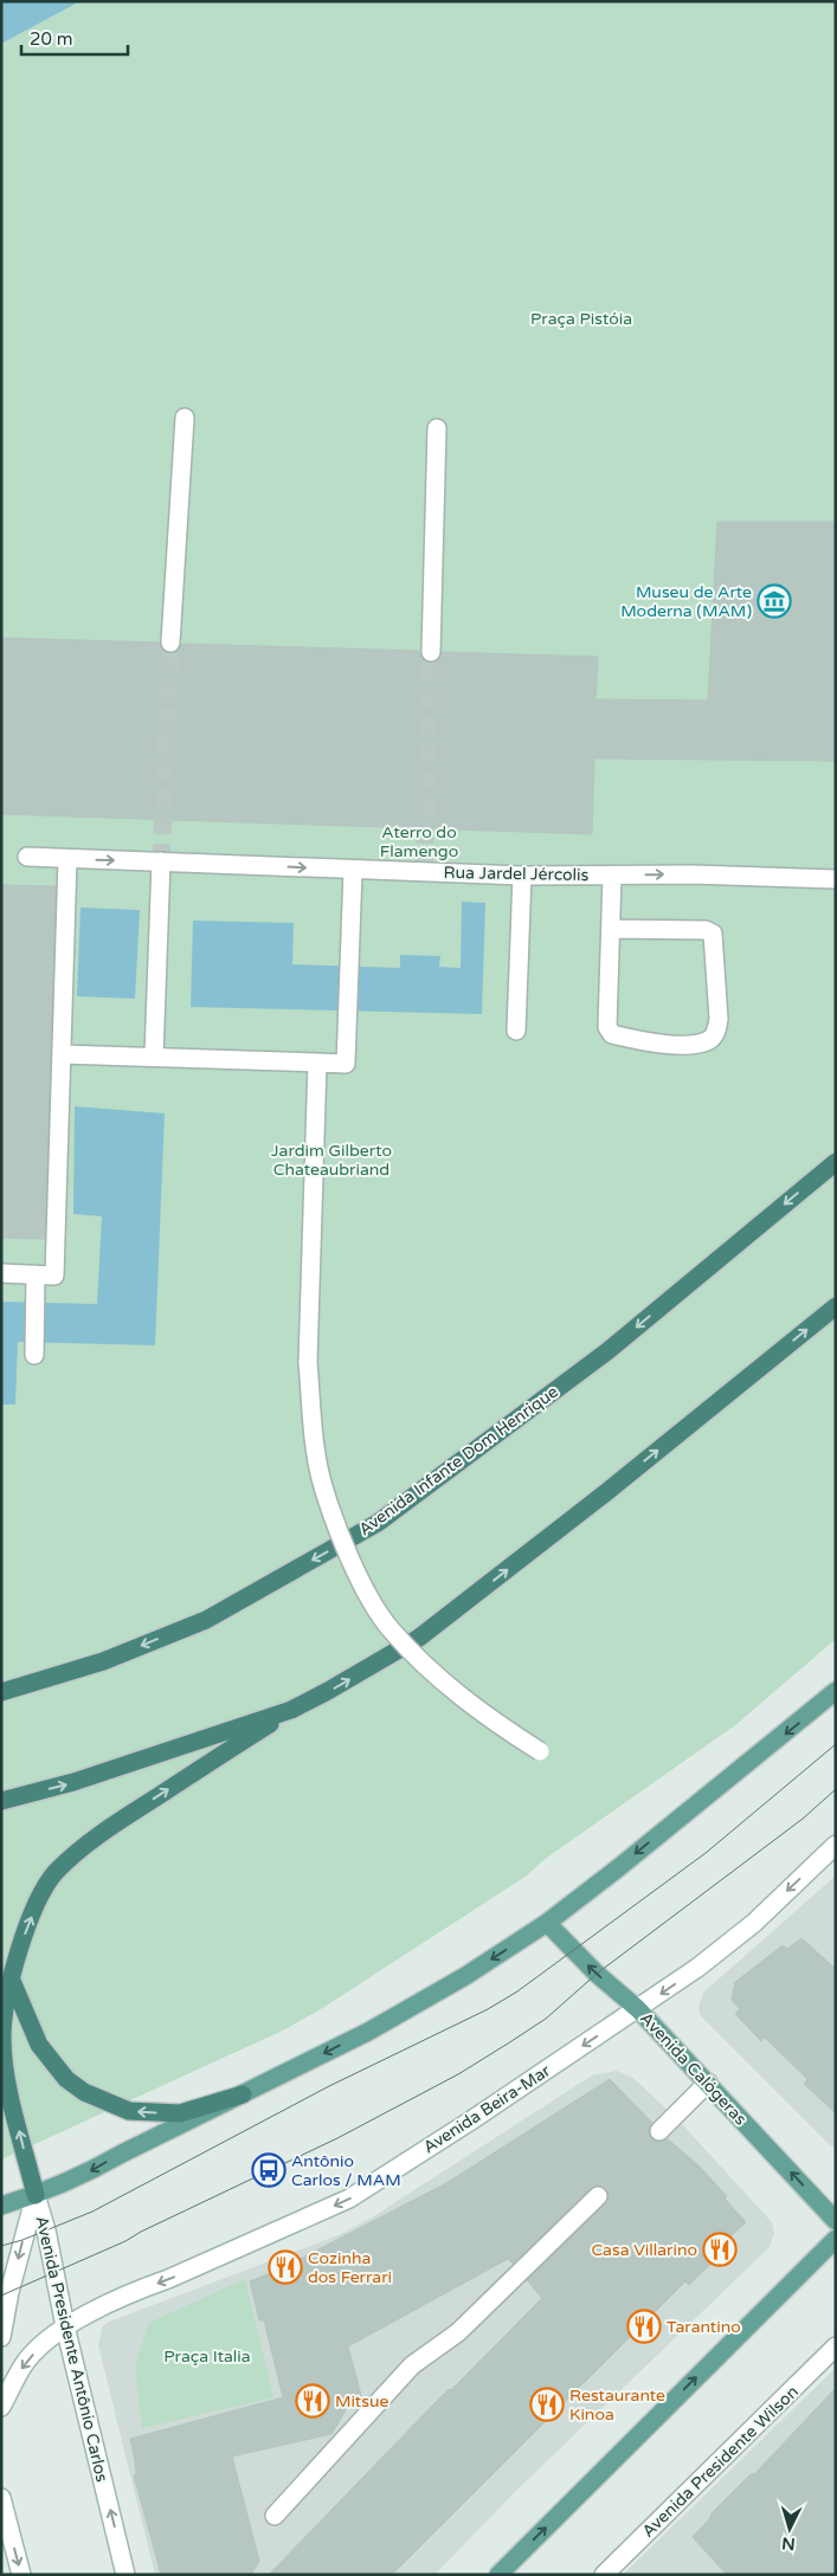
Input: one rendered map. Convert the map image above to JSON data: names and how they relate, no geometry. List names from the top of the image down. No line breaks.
{"streets":{"highway":["Avenida Infante Dom Henrique"],"main road":["Avenida Calógeras"],"street":["Rua Jardel Jércolis","Avenida Beira-Mar","Avenida Presidente Antônio Carlos","Avenida Presidente Wilson"]},"crossings":[["Avenida Calógeras","Avenida Beira-Mar"],["Avenida Beira-Mar","Avenida Presidente Antônio Carlos"]],"one_way":["Rua Jardel Jércolis","Avenida Calógeras","Avenida Beira-Mar"],"parks":["Praça Pistóia","Aterro do Flamengo","Jardim Gilberto Chateaubriand","Praça Italia"],"places":{"museum":["Museu de Arte Moderna (MAM)"],"bus stop":["Antônio Carlos / MAM"],"restaurant":["Casa Villarino","Cozinha dos Ferrari","Tarantino","Mitsue","Restaurante Kinoa"]},"scale_bar":"20 m","north":"bottom"}
